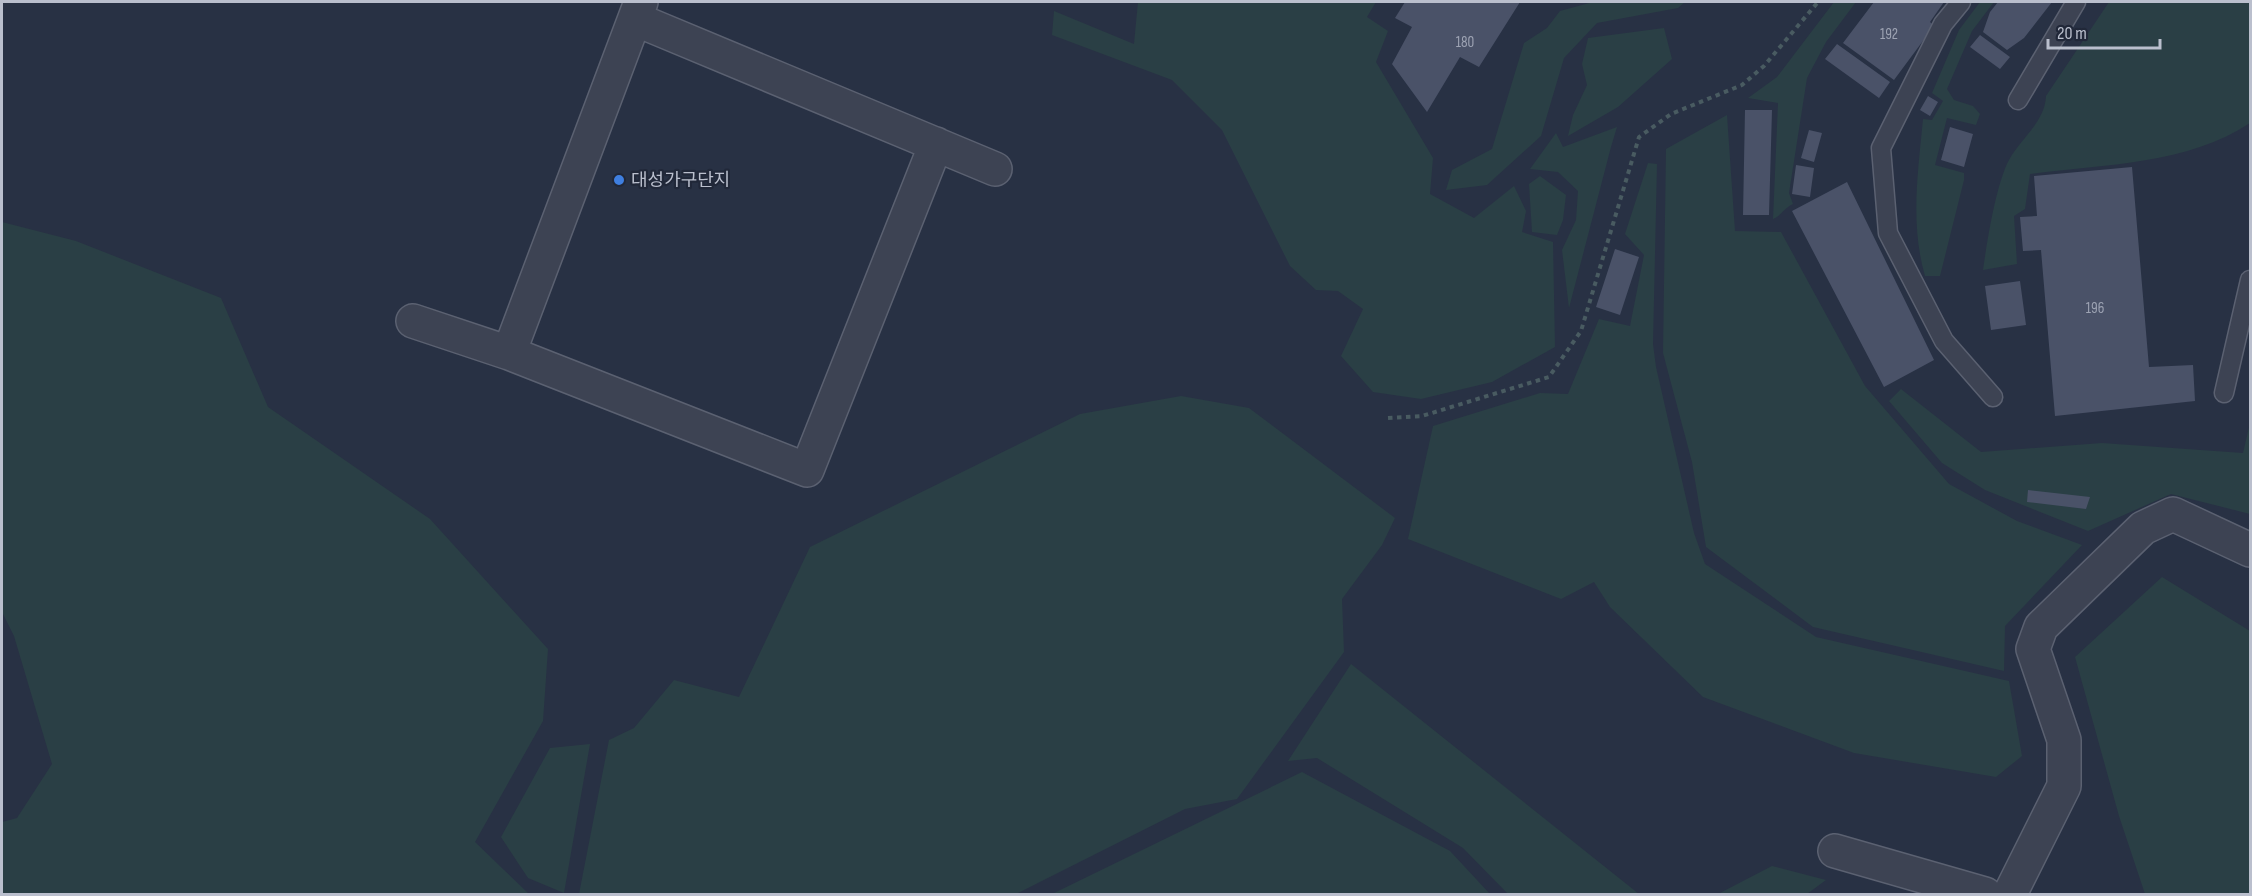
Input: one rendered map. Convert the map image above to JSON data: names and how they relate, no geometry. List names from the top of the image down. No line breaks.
{"places":["대성가구단지"],"house_numbers":["192","180","196"],"scale_bar":"20 m"}
